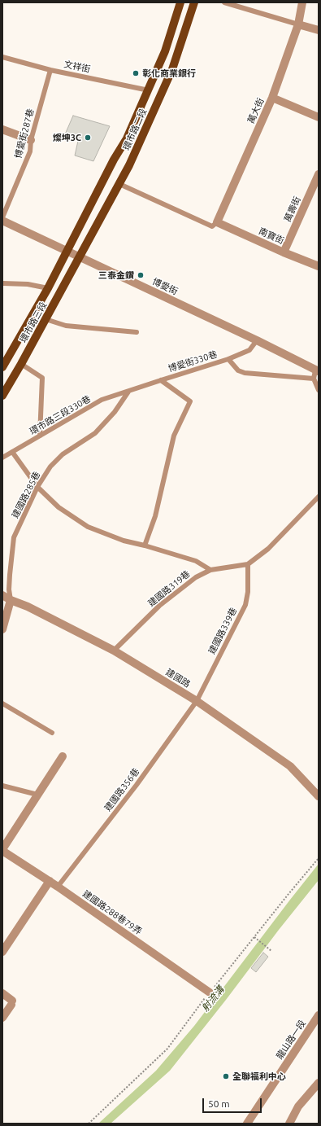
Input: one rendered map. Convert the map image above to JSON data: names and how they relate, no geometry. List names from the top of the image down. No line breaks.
{"streets":{"main road":["環市路二段","環市路三段"],"street":["萬大街","萬壽街","南寶街","博愛街","建國路","建國路288巷79弄","龍山路一段"],"lane":["文祥街","博愛街287巷","博愛街330巷","環市路三段330巷","建國路285巷","建國路319巷","建國路339巷","建國路356巷"]},"crossings":[["文祥街","環市路二段"],["文祥街","博愛街287巷"],["萬大街","南寶街"],["環市路二段","博愛街"],["環市路二段","環市路三段"],["萬壽街","南寶街"],["博愛街","環市路三段"],["博愛街","博愛街330巷"],["博愛街330巷","環市路三段330巷"],["博愛街330巷","建國路285巷"],["環市路三段330巷","建國路285巷"],["建國路285巷","建國路"],["建國路319巷","建國路339巷"],["建國路319巷","建國路"],["建國路339巷","建國路"],["建國路339巷","建國路356巷"],["建國路","建國路356巷"],["建國路356巷","建國路288巷79弄"]],"water":["射流溝"],"places":["彰化商業銀行","燦坤3C","三泰金鑽","全聯福利中心"],"scale_bar":"50 m"}
